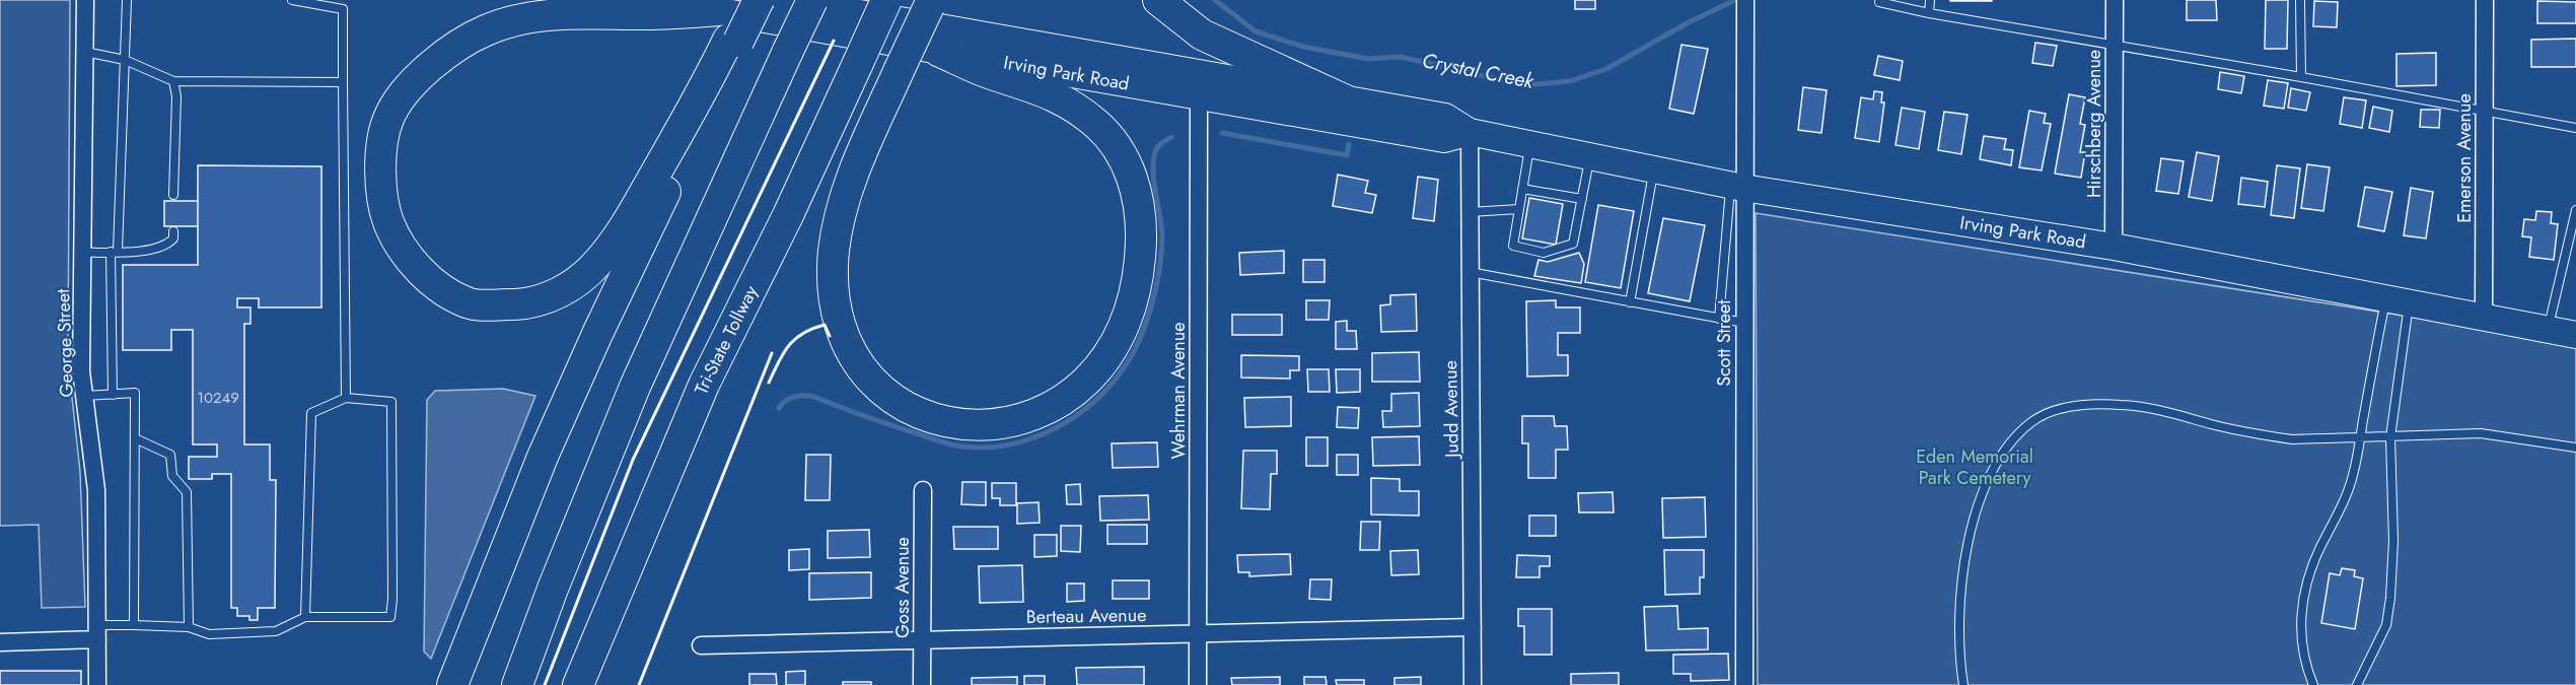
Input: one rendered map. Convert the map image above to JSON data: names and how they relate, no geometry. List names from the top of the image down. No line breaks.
{"streets":{"highway":["Tri-State Tollway"],"main road":["Irving Park Road"],"street":["Hirschberg Avenue","Emerson Avenue","George Street","Scott Street","Wehrman Avenue","Judd Avenue","Goss Avenue","Berteau Avenue"]},"crossings":[["Irving Park Road","Hirschberg Avenue"],["Irving Park Road","Emerson Avenue"],["Irving Park Road","Scott Street"],["Irving Park Road","Wehrman Avenue"],["Irving Park Road","Judd Avenue"],["Wehrman Avenue","Berteau Avenue"],["Judd Avenue","Berteau Avenue"],["Goss Avenue","Berteau Avenue"]],"water":["Crystal Creek"],"parks":["Eden Memorial Park Cemetery"],"house_numbers":["10249"]}
